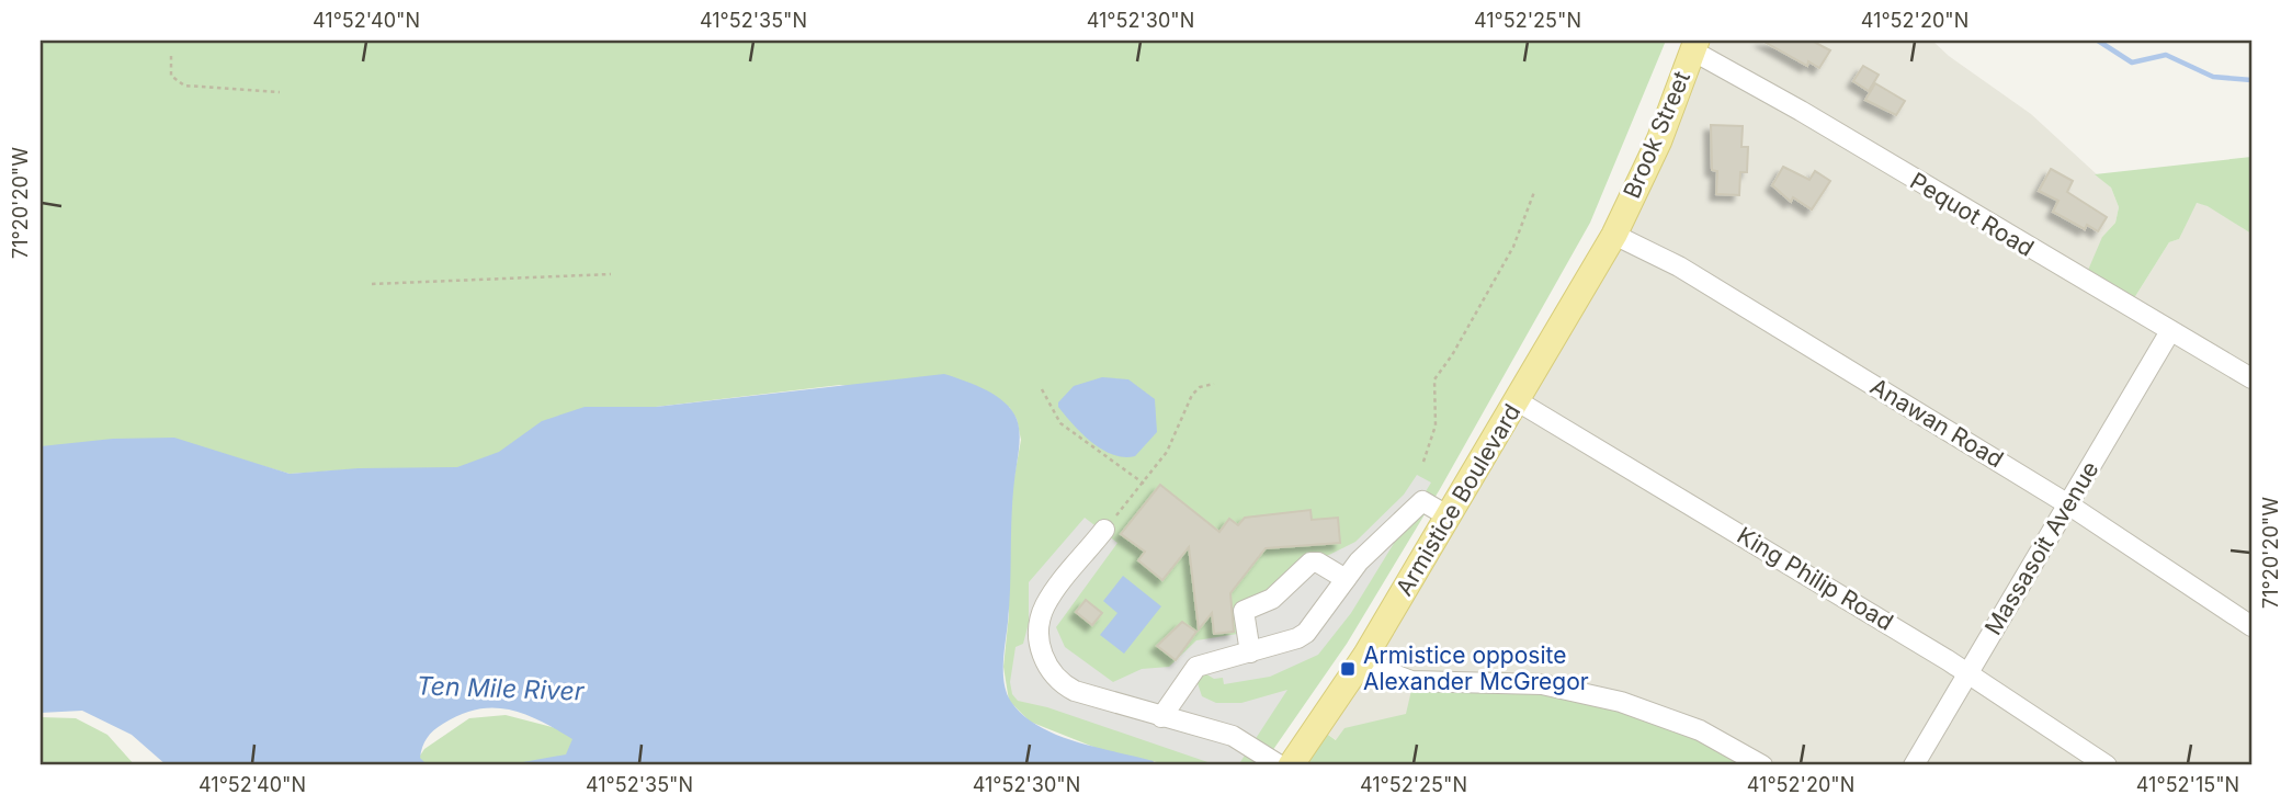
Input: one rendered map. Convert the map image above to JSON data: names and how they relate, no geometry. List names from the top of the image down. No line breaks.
{"streets":{"main road":["Brook Street","Armistice Boulevard"],"street":["Pequot Road","Anawan Road","Massasoit Avenue","King Philip Road"]},"crossings":[["Brook Street","Pequot Road"],["Brook Street","Anawan Road"],["Brook Street","Armistice Boulevard"],["Pequot Road","Massasoit Avenue"],["Anawan Road","Armistice Boulevard"],["Anawan Road","Massasoit Avenue"],["Armistice Boulevard","King Philip Road"],["Massasoit Avenue","King Philip Road"]],"water":["Ten Mile River"],"places":{"transit":["Armistice opposite Alexander McGregor"]},"coordinates":["41°52'40\"N","41°52'35\"N","41°52'30\"N","41°52'25\"N","41°52'20\"N","71°20'20\"W","41°52'15\"N"]}
